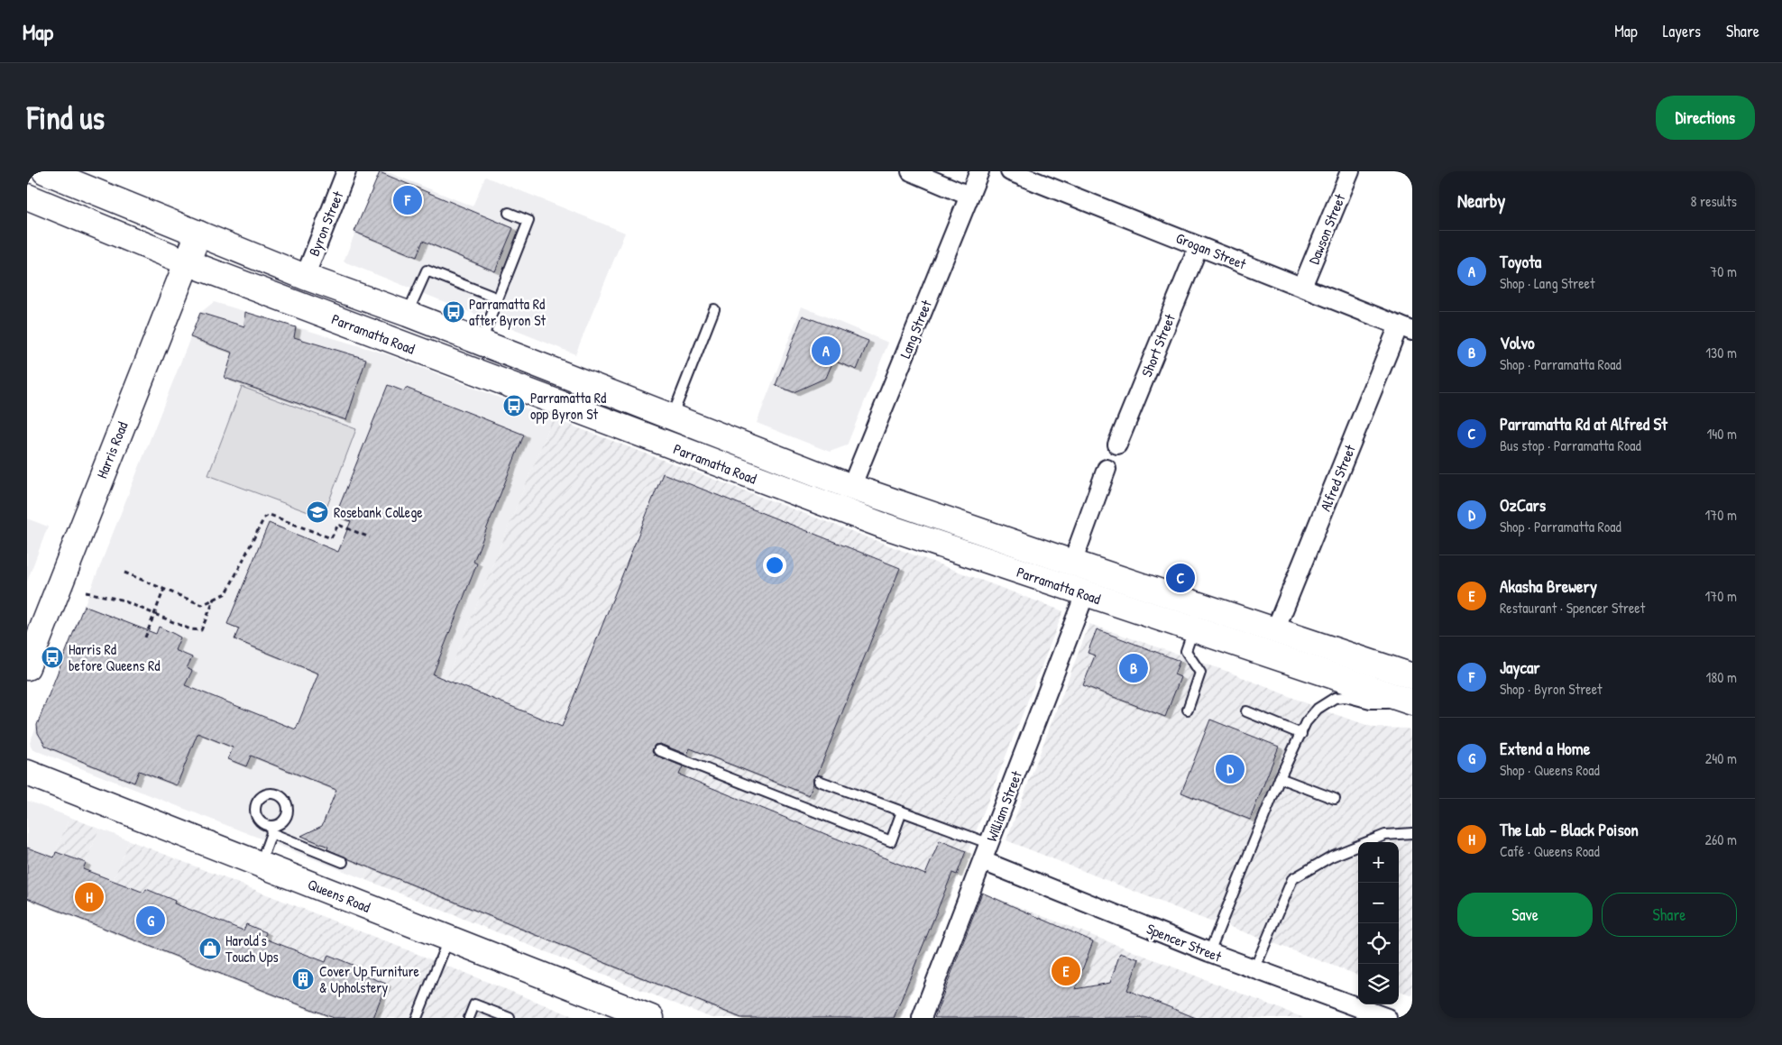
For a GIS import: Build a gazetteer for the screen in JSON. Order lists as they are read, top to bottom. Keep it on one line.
{"streets":{"main road":["Parramatta Road","Harris Road","Queens Road"],"street":["Byron Street","Dawson Street","Grogan Street","Lang Street","Short Street","Alfred Street","William Street","Spencer Street"]},"crossings":[["Byron Street","Parramatta Road"],["Dawson Street","Grogan Street"],["Grogan Street","Short Street"],["Grogan Street","Alfred Street"],["Lang Street","Parramatta Road"],["Parramatta Road","Harris Road"],["Parramatta Road","Alfred Street"],["Parramatta Road","William Street"],["William Street","Spencer Street"]],"places":{"bus stop":["Parramatta Rd after Byron St","Parramatta Rd opp Byron St","Harris Rd before Queens Rd"],"school or university":["Rosebank College"],"shop":["Harold's Touch Ups"],"building":["Cover Up Furniture & Upholstery"]},"page":{"header":"Map","nav":["Map","Layers","Share"],"buttons":["Directions",["Save","Share"]],"title":"Find us","heading":["Nearby","8 results"],"pins":["F","A","C","B","D","H","G","E"],"list":[{"mark":"A","name":"Toyota","note":"Shop · Lang Street","value":"70 m"},{"mark":"B","name":"Volvo","note":"Shop · Parramatta Road","value":"130 m"},{"mark":"C","name":"Parramatta Rd at Alfred St","note":"Bus stop · Parramatta Road","value":"140 m"},{"mark":"D","name":"OzCars","note":"Shop · Parramatta Road","value":"170 m"},{"mark":"E","name":"Akasha Brewery","note":"Restaurant · Spencer Street","value":"170 m"},{"mark":"F","name":"Jaycar","note":"Shop · Byron Street","value":"180 m"},{"mark":"G","name":"Extend a Home","note":"Shop · Queens Road","value":"240 m"},{"mark":"H","name":"The Lab - Black Poison","note":"Café · Queens Road","value":"260 m"}],"map_buttons":["+","−"]}}
